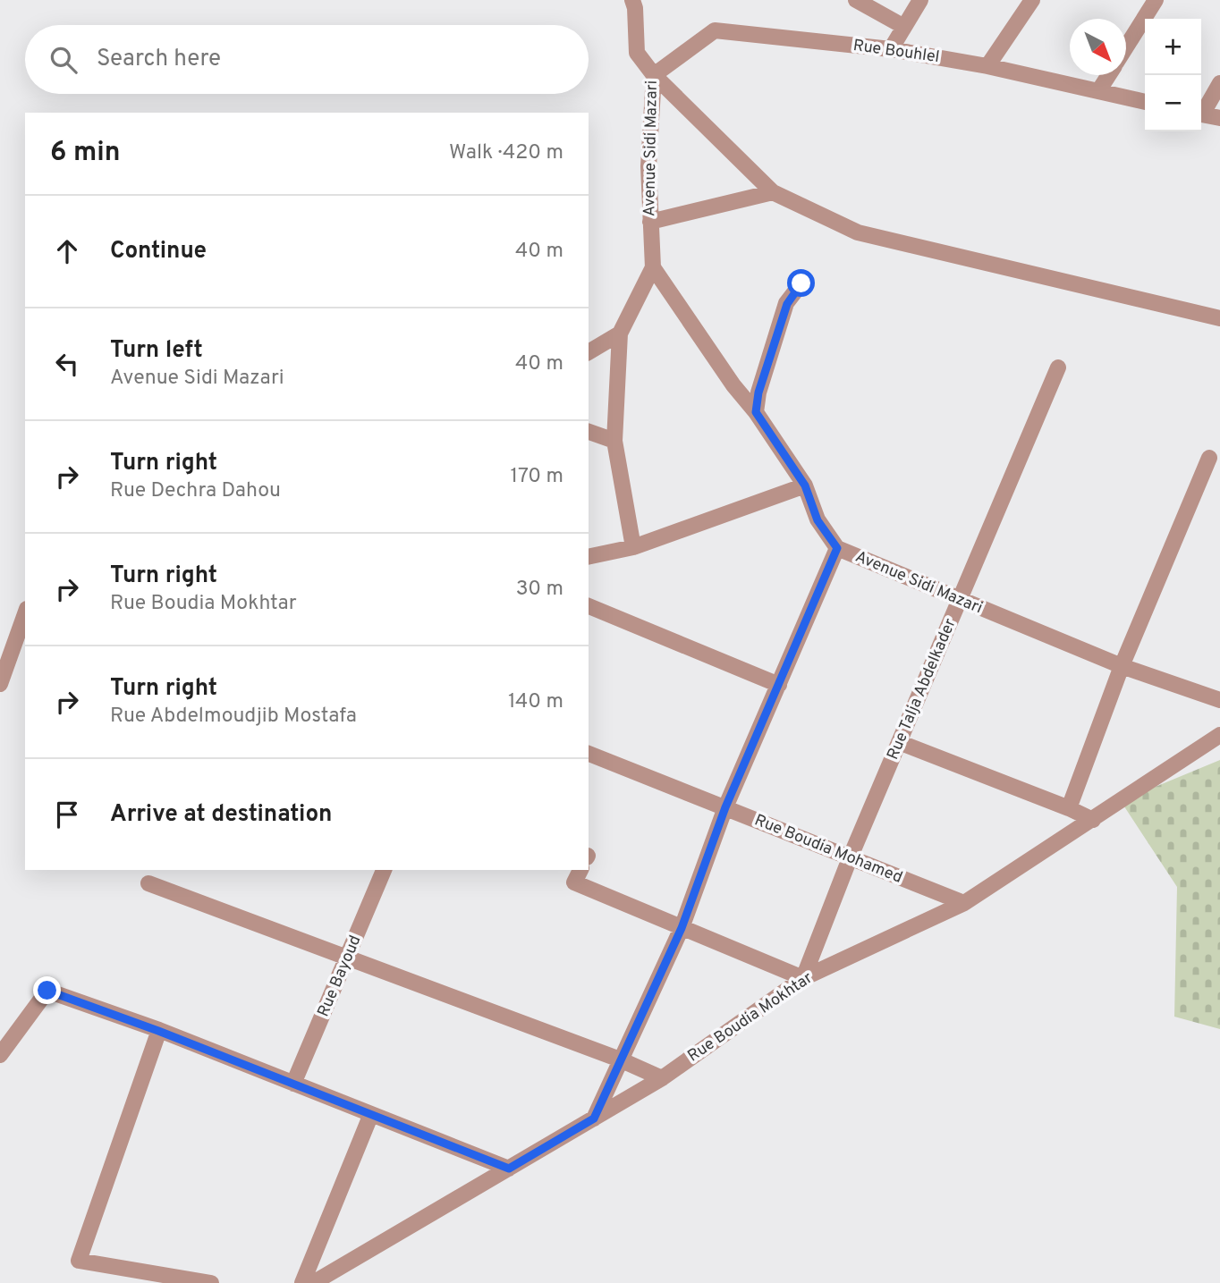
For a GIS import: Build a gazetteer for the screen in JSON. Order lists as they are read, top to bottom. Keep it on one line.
{"streets":{"street":["Rue Bouhlel","Avenue Sidi Mazari","Rue Talja Abdelkader","Rue Boudia Mohamed","Rue Bayoud","Rue Boudia Mokhtar"]},"crossings":[["Rue Bouhlel","Avenue Sidi Mazari"],["Avenue Sidi Mazari","Rue Talja Abdelkader"],["Rue Talja Abdelkader","Rue Boudia Mohamed"],["Rue Talja Abdelkader","Rue Boudia Mokhtar"],["Rue Boudia Mohamed","Rue Boudia Mokhtar"]],"north":"bottom right","page":{"map_buttons":["+","−"],"search":"Search here","heading":["6 min","Walk · 420 m"],"list":[["Continue","40 m"],["Turn left","Avenue Sidi Mazari","40 m"],["Turn right","Rue Dechra Dahou","170 m"],["Turn right","Rue Boudia Mokhtar","30 m"],["Turn right","Rue Abdelmoudjib Mostafa","140 m"],"Arrive at destination"]}}
